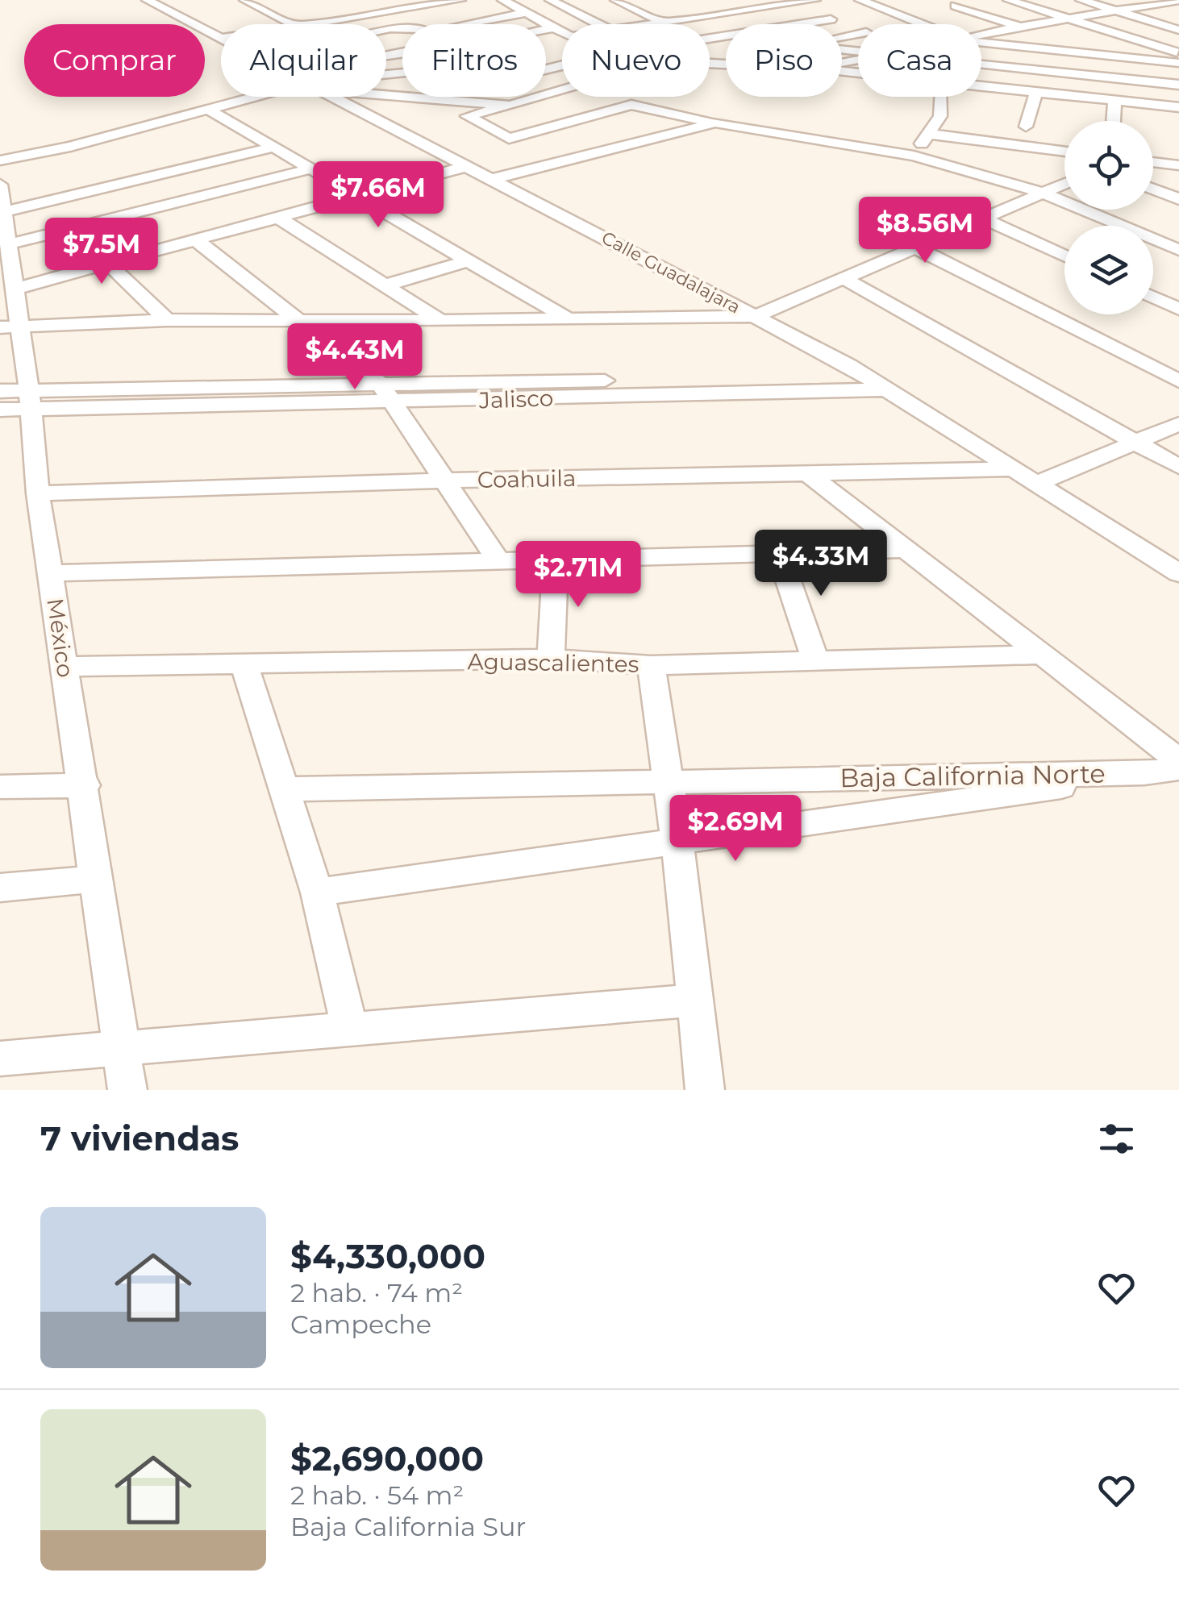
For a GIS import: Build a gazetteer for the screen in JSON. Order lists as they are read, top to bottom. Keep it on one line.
{"streets":{"street":["Calle Guadalajara","Jalisco","Coahuila","México","Aguascalientes","Baja California Norte"]},"crossings":[["Calle Guadalajara","Jalisco"],["Calle Guadalajara","Coahuila"],["Jalisco","México"],["Coahuila","México"],["México","Aguascalientes"]],"page":{"chip":["Comprar","Alquilar","Filtros","Nuevo","Piso","Casa"],"price":["$7.66M","$8.56M","$7.5M","$4.43M","$4.33M","$2.71M","$2.69M"],"heading":"7 viviendas","list":[{"name":"$4,330,000","note":"2 hab. · 74 m² · Campeche"},{"name":"$2,690,000","note":"2 hab. · 54 m² · Baja California Sur"}]}}
